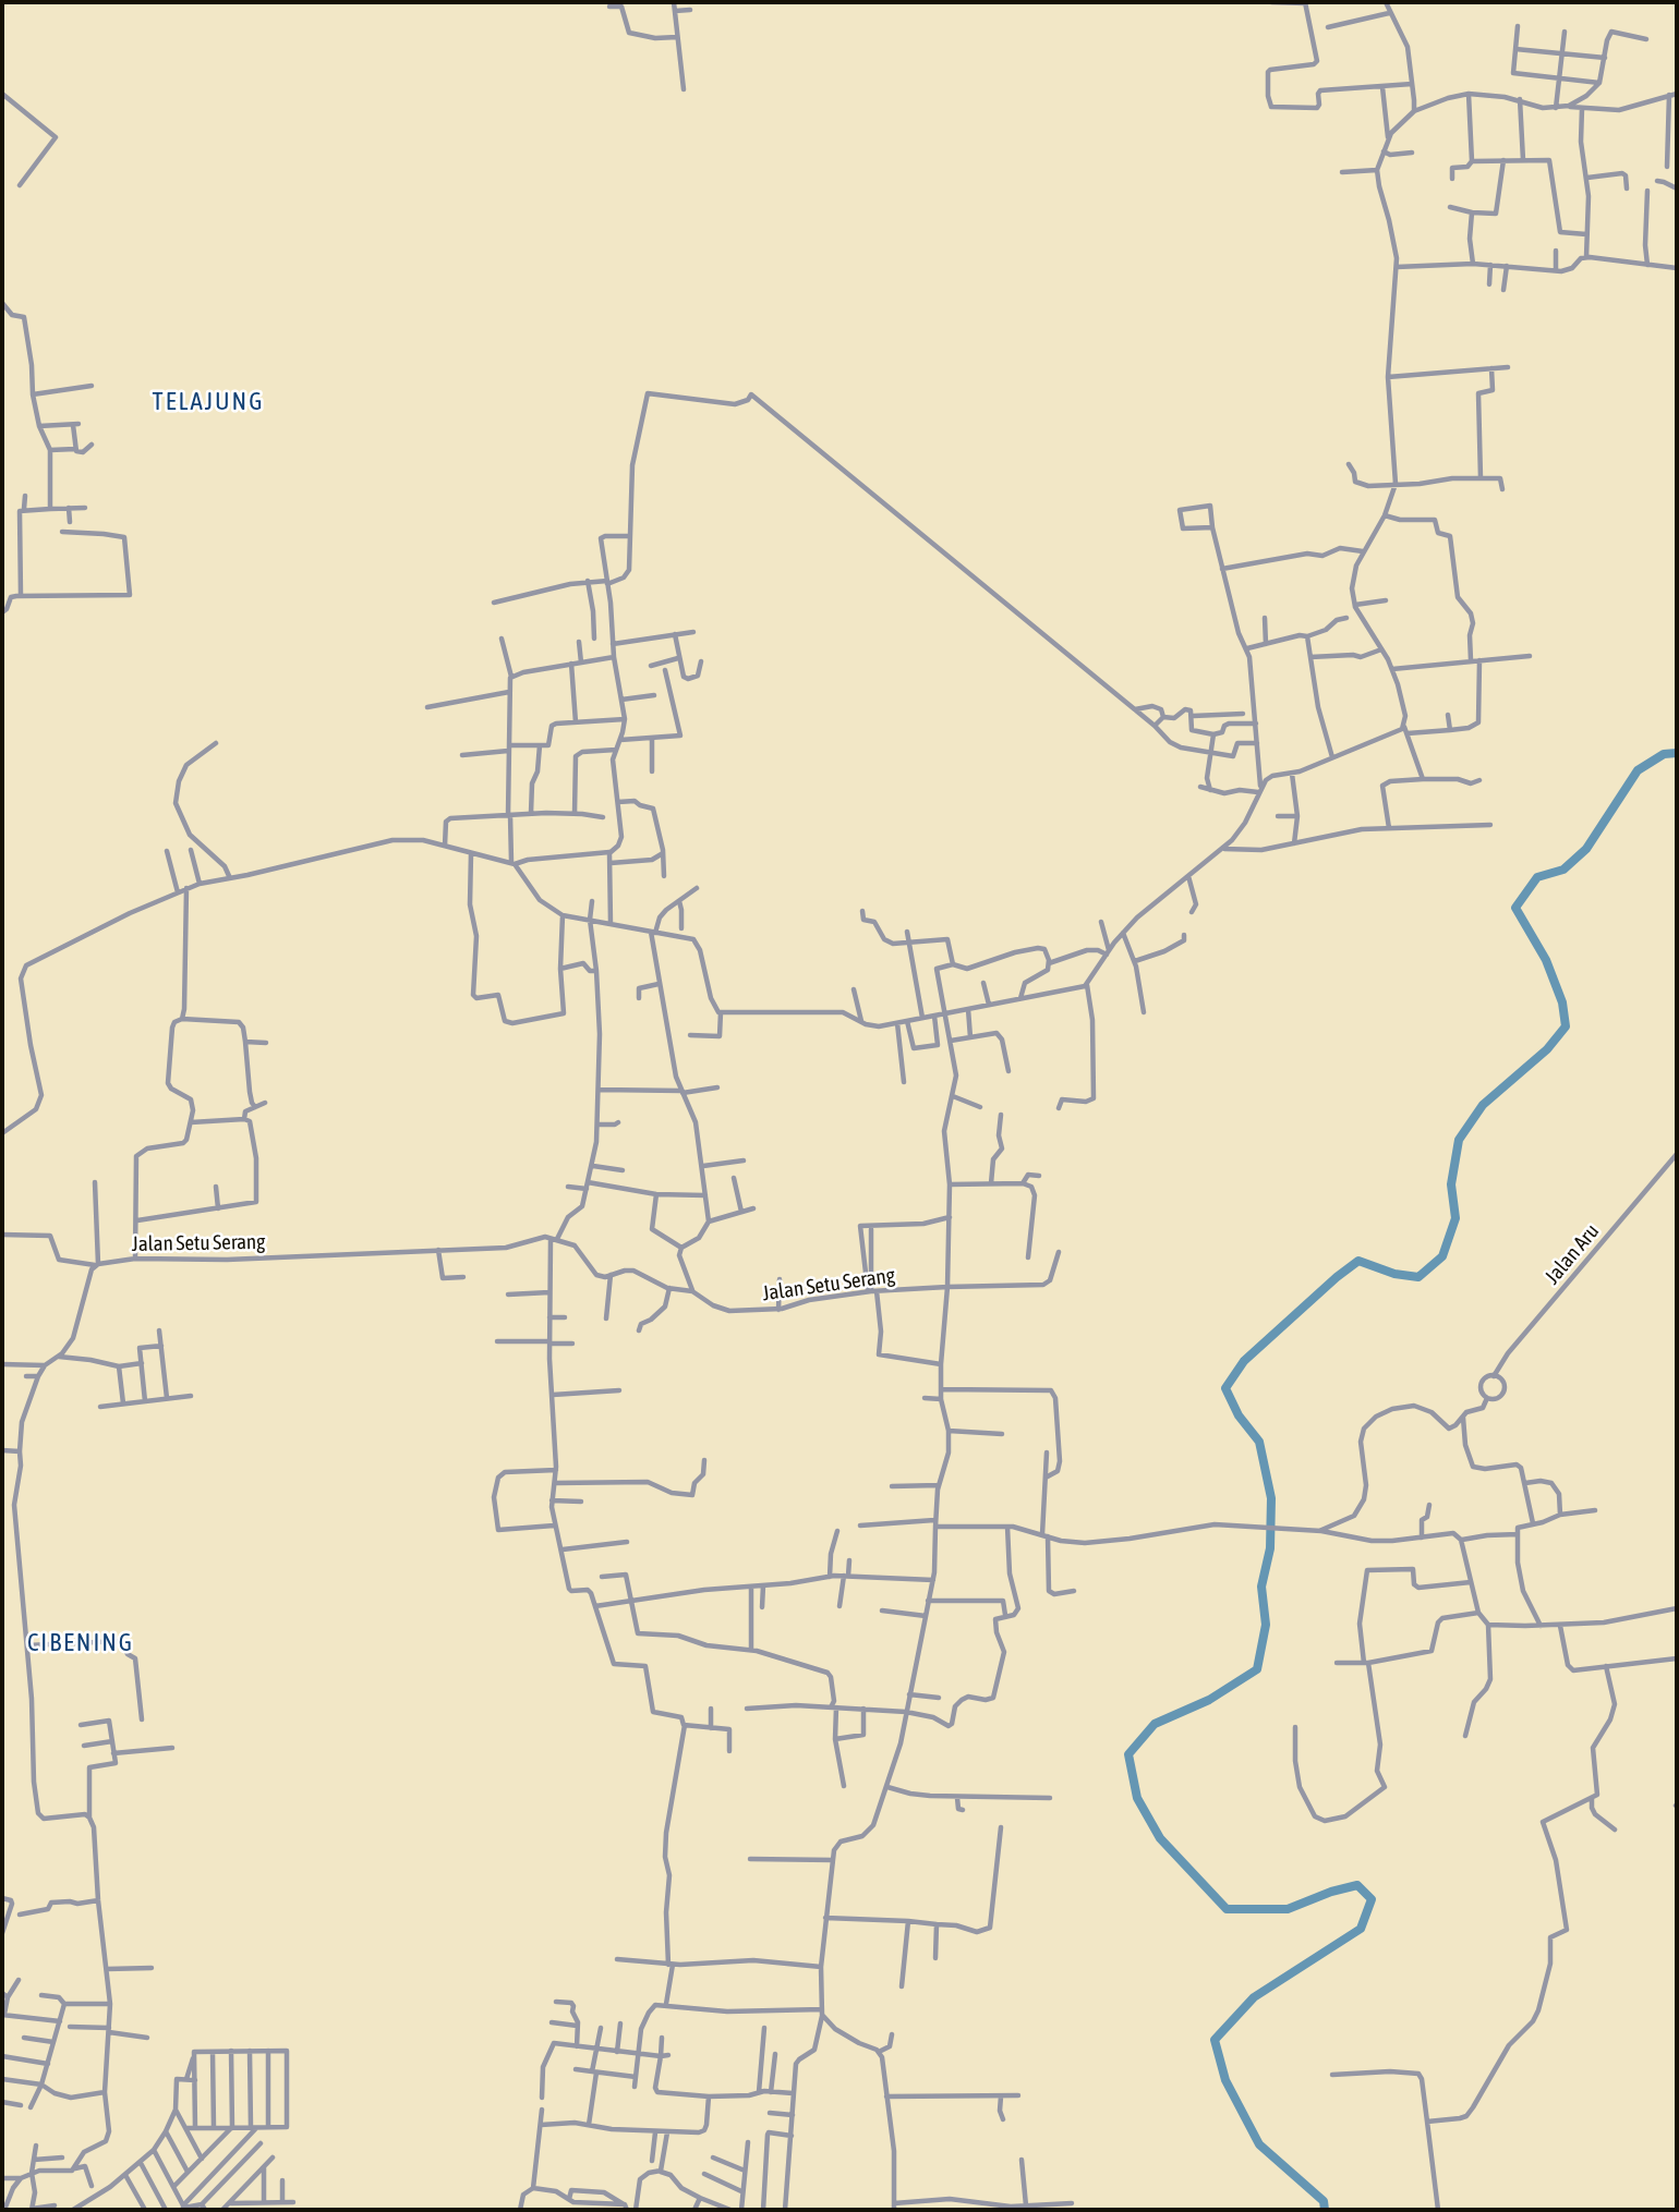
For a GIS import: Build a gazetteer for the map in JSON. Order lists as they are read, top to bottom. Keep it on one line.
{"streets":{"street":["Jalan Setu Serang","Jalan Aru"]},"districts":["TELAJUNG","CIBENING"]}
